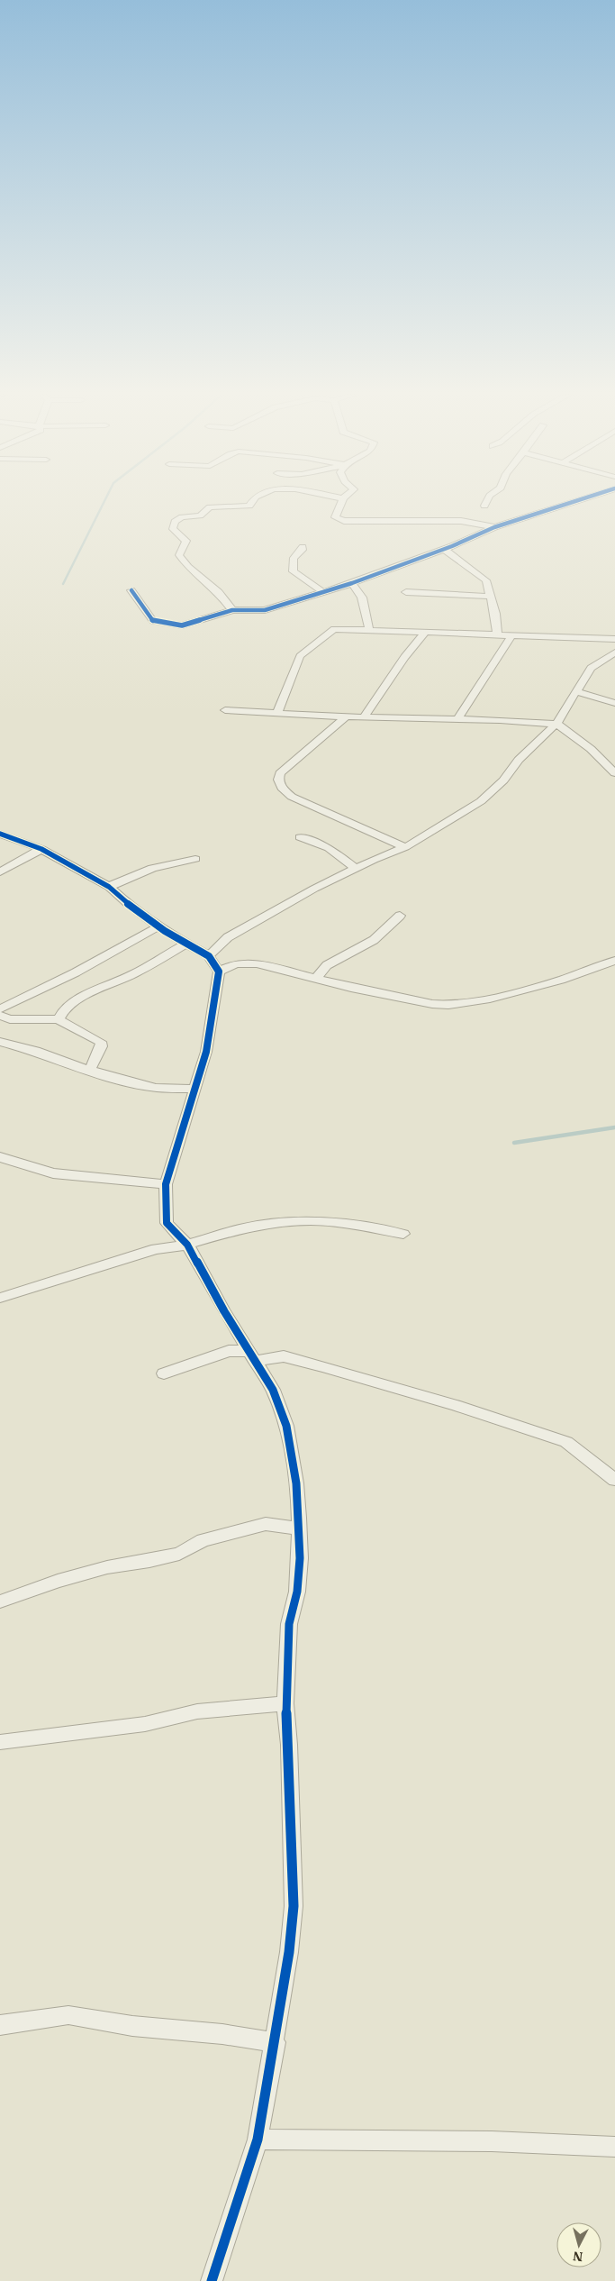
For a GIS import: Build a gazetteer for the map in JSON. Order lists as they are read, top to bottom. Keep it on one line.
{"north":"bottom"}
